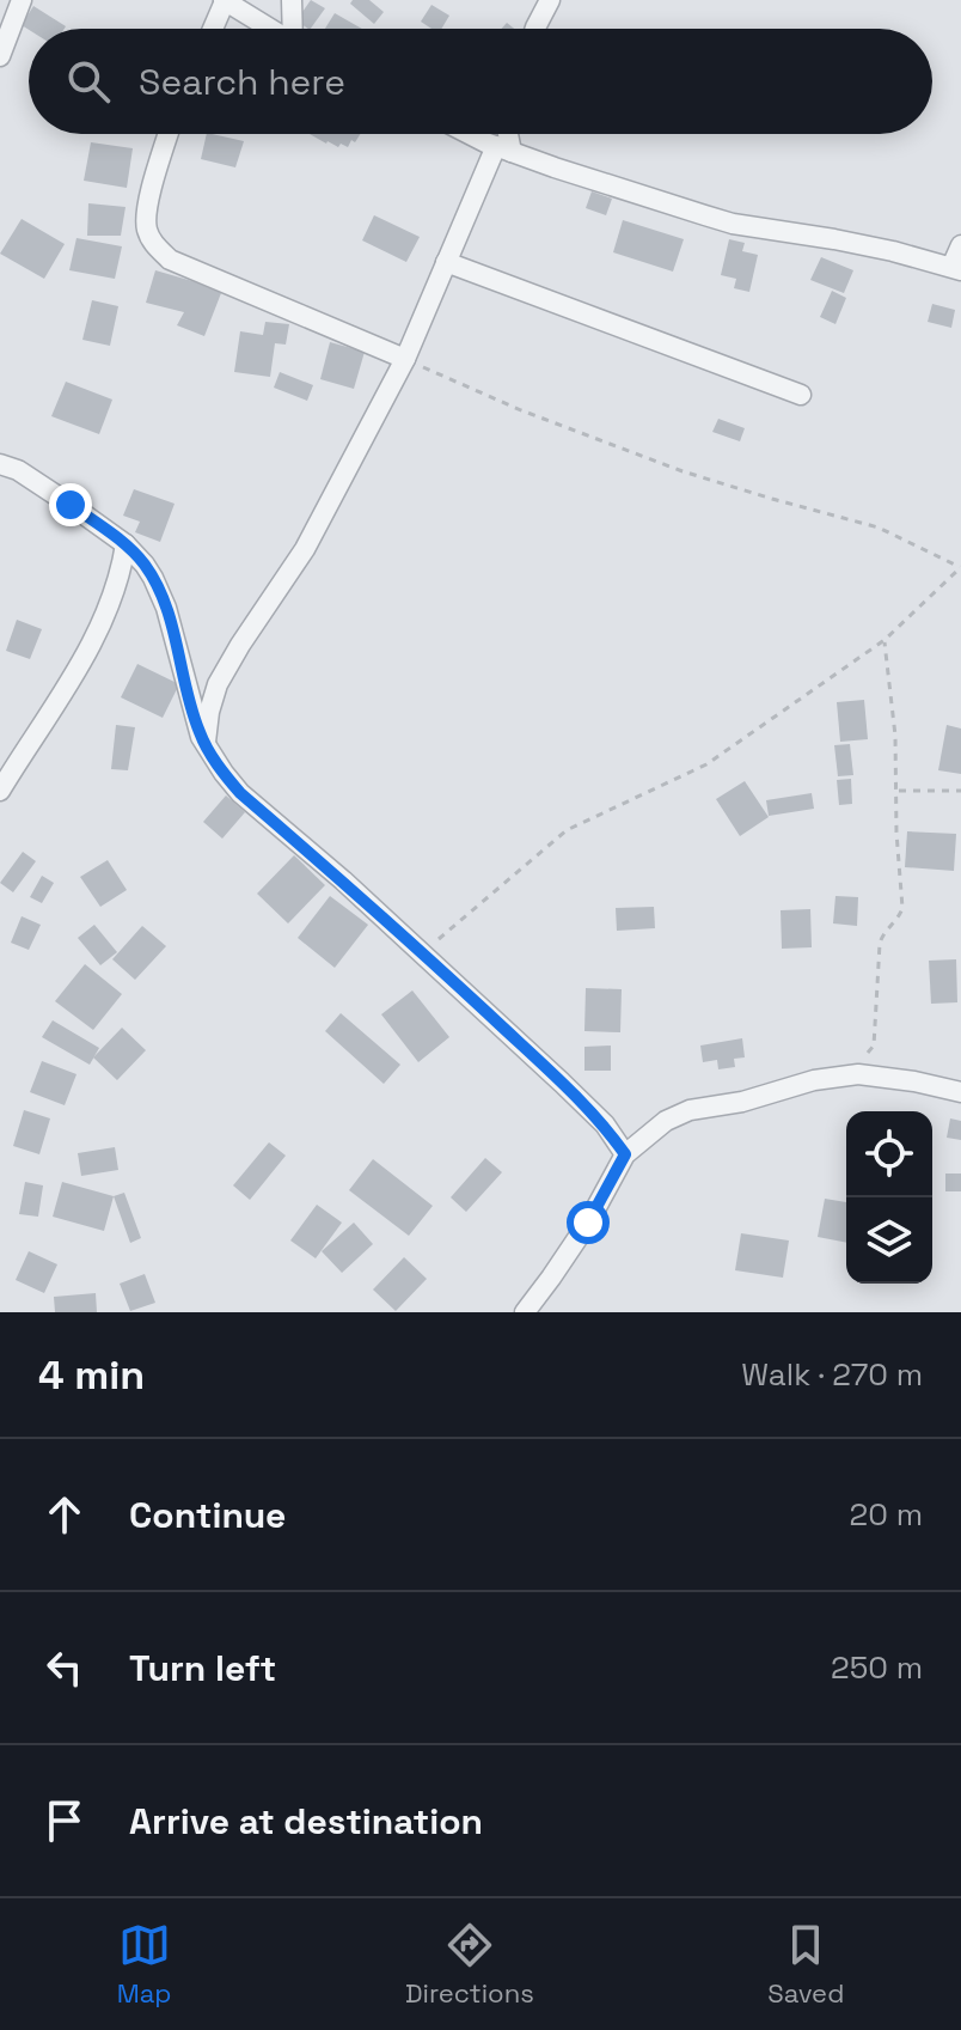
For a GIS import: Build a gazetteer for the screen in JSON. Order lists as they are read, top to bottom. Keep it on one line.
{"page":{"search":"Search here","heading":["4 min","Walk · 270 m"],"list":[["Continue","20 m"],["Turn left","250 m"],"Arrive at destination"],"nav":["Map","Directions","Saved"]}}
